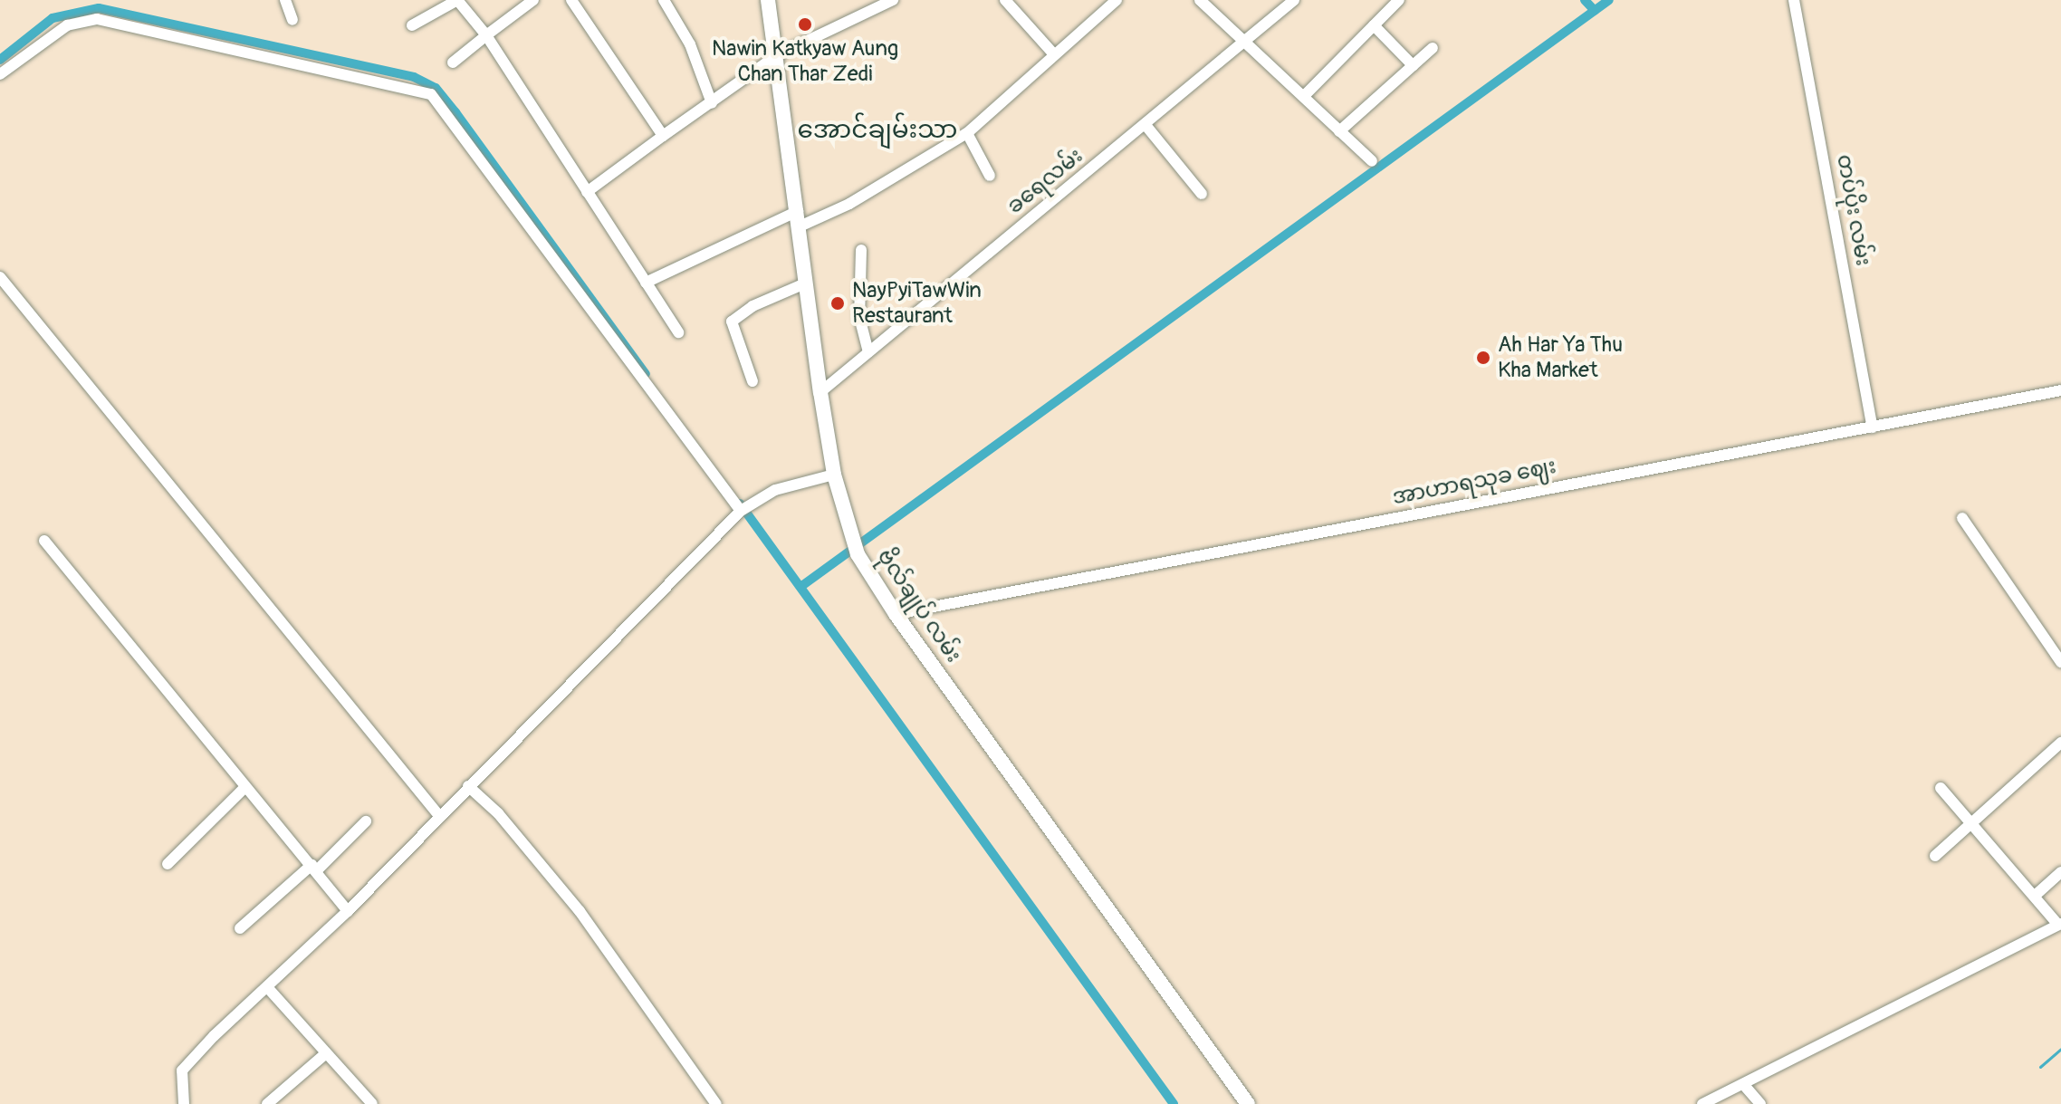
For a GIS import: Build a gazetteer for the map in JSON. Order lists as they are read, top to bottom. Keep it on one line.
{"streets":{"main road":["ဗိုလ်ချုပ် လမ်း"],"street":["ခရေလမ်း","တပ်ပိုး လမ်း","အာဟာရသုခ ဈေး"]},"crossings":[["ခရေလမ်း","ဗိုလ်ချုပ် လမ်း"],["တပ်ပိုး လမ်း","အာဟာရသုခ ဈေး"],["အာဟာရသုခ ဈေး","ဗိုလ်ချုပ် လမ်း"]],"districts":["အောင်ချမ်းသာ"],"places":["Nawin Katkyaw Aung Chan Thar Zedi","NayPyiTawWin Restaurant","Ah Har Ya Thu Kha Market"]}
